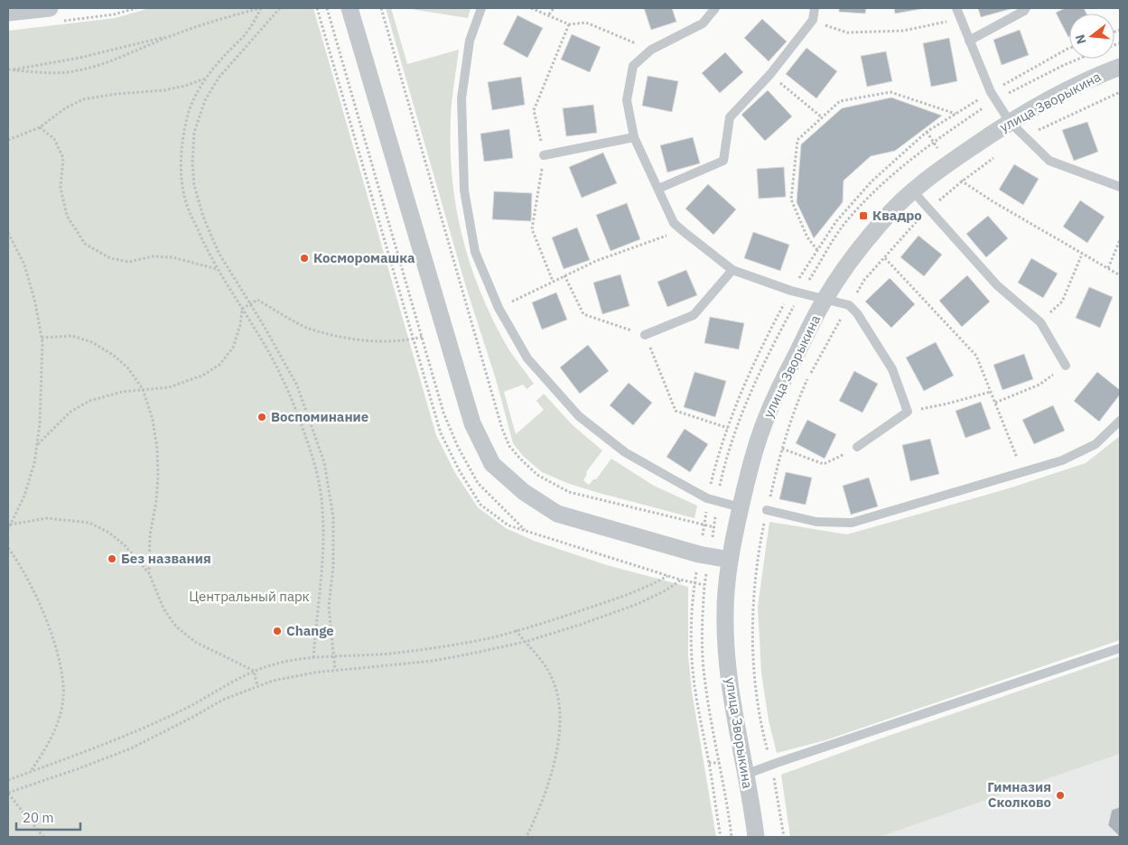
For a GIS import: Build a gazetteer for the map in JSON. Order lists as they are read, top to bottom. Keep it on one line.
{"streets":{"street":["улица Зворыкина"]},"parks":["Центральный парк"],"places":{"transit":["Квадро"],"other":["Косморомашка","Воспоминание","Без названия","Change","Гимназия Сколково"]},"scale_bar":"20 m","north":"left"}
